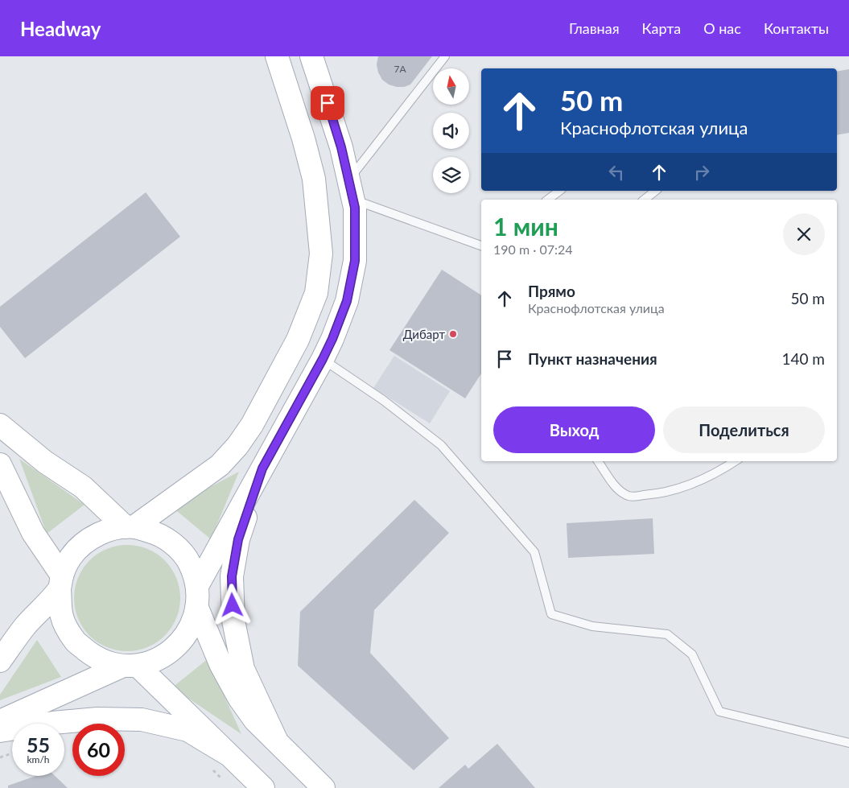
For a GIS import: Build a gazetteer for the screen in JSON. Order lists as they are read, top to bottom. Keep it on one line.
{"places":["Дибарт"],"house_numbers":["7А"],"north":"top","page":{"header":"Headway","nav":["Главная","Карта","О нас","Контакты"],"turn":["50 m","Краснофлотская улица"],"heading":["1 мин","190 m · 07:24"],"list":[{"name":"Прямо","note":"Краснофлотская улица","value":"50 m"},{"name":"Пункт назначения","value":"140 m"}],"buttons":["Выход","Поделиться"],"speed":"55 km/h","limit":"60"}}
